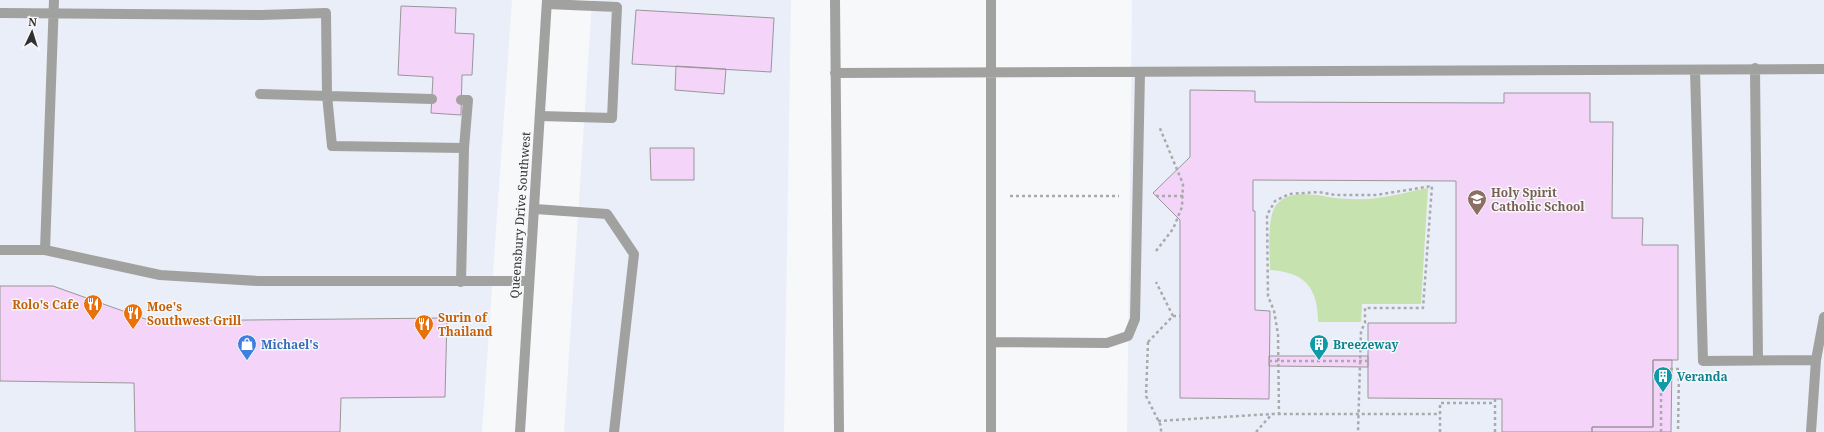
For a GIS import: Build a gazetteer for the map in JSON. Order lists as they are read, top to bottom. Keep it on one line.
{"streets":{"street":["Queensbury Drive Southwest"]},"places":{"school or university":["Holy Spirit Catholic School"],"restaurant":["Rolo's Cafe","Moe's Southwest Grill","Surin of Thailand"],"shop":["Michael's"],"building":["Breezeway","Veranda"]},"north":"top"}
